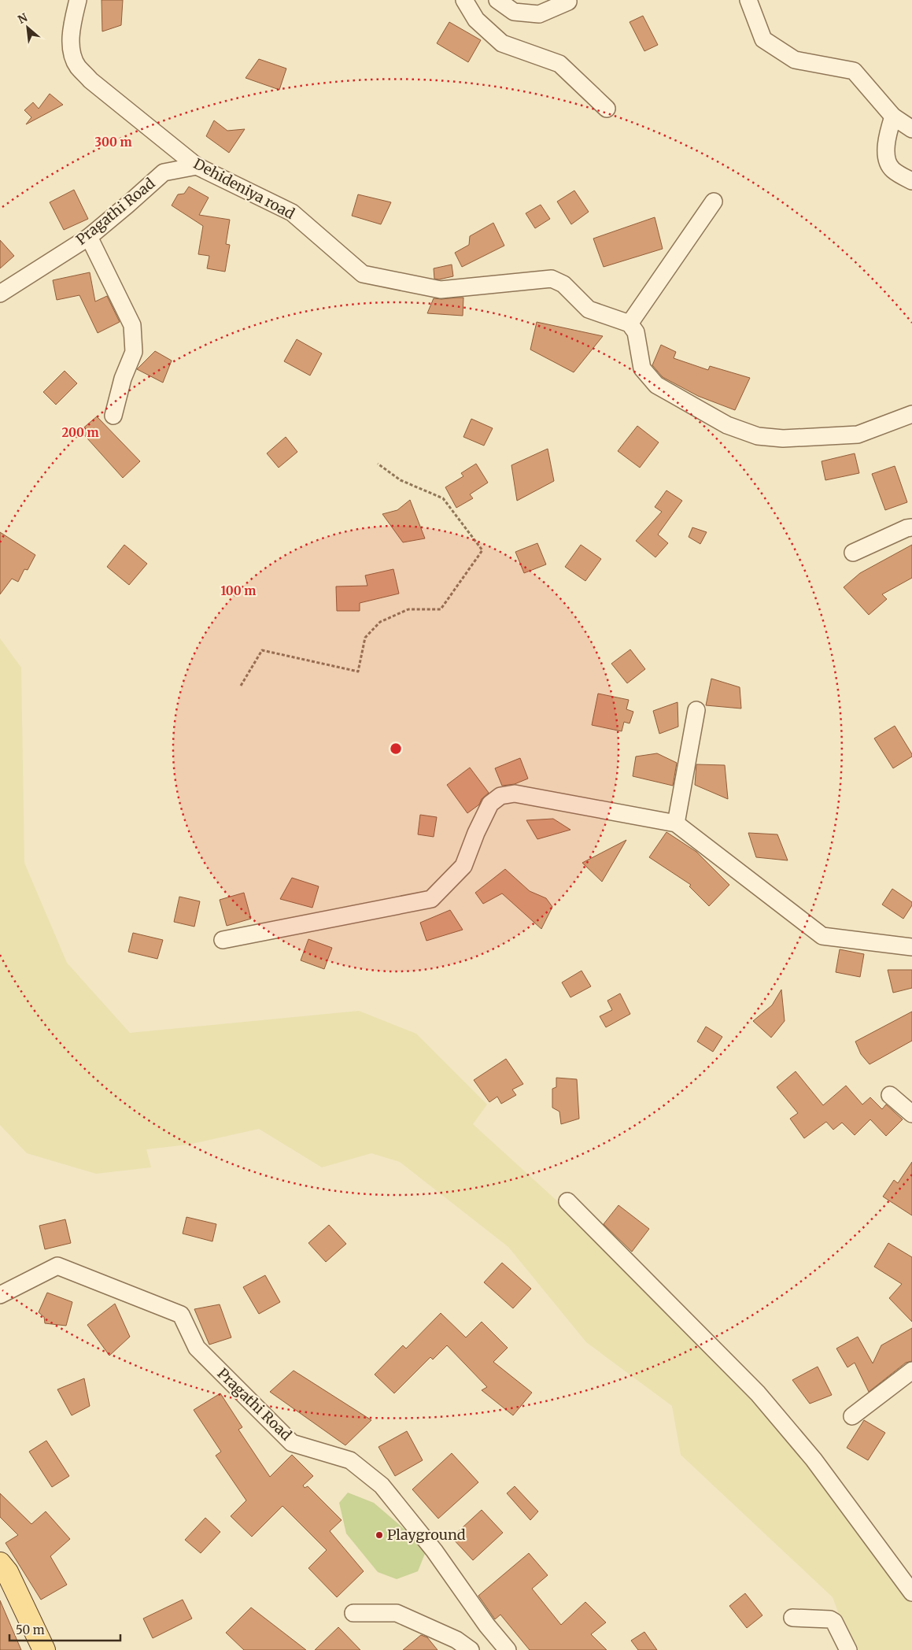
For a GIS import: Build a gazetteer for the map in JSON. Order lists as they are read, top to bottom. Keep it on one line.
{"streets":{"street":["Dehideniya road","Pragathi Road"]},"crossings":[["Dehideniya road","Pragathi Road"]],"places":["Playground"],"scale_bar":"50 m","north":"top left","rings":["300 m","200 m","100 m"]}
